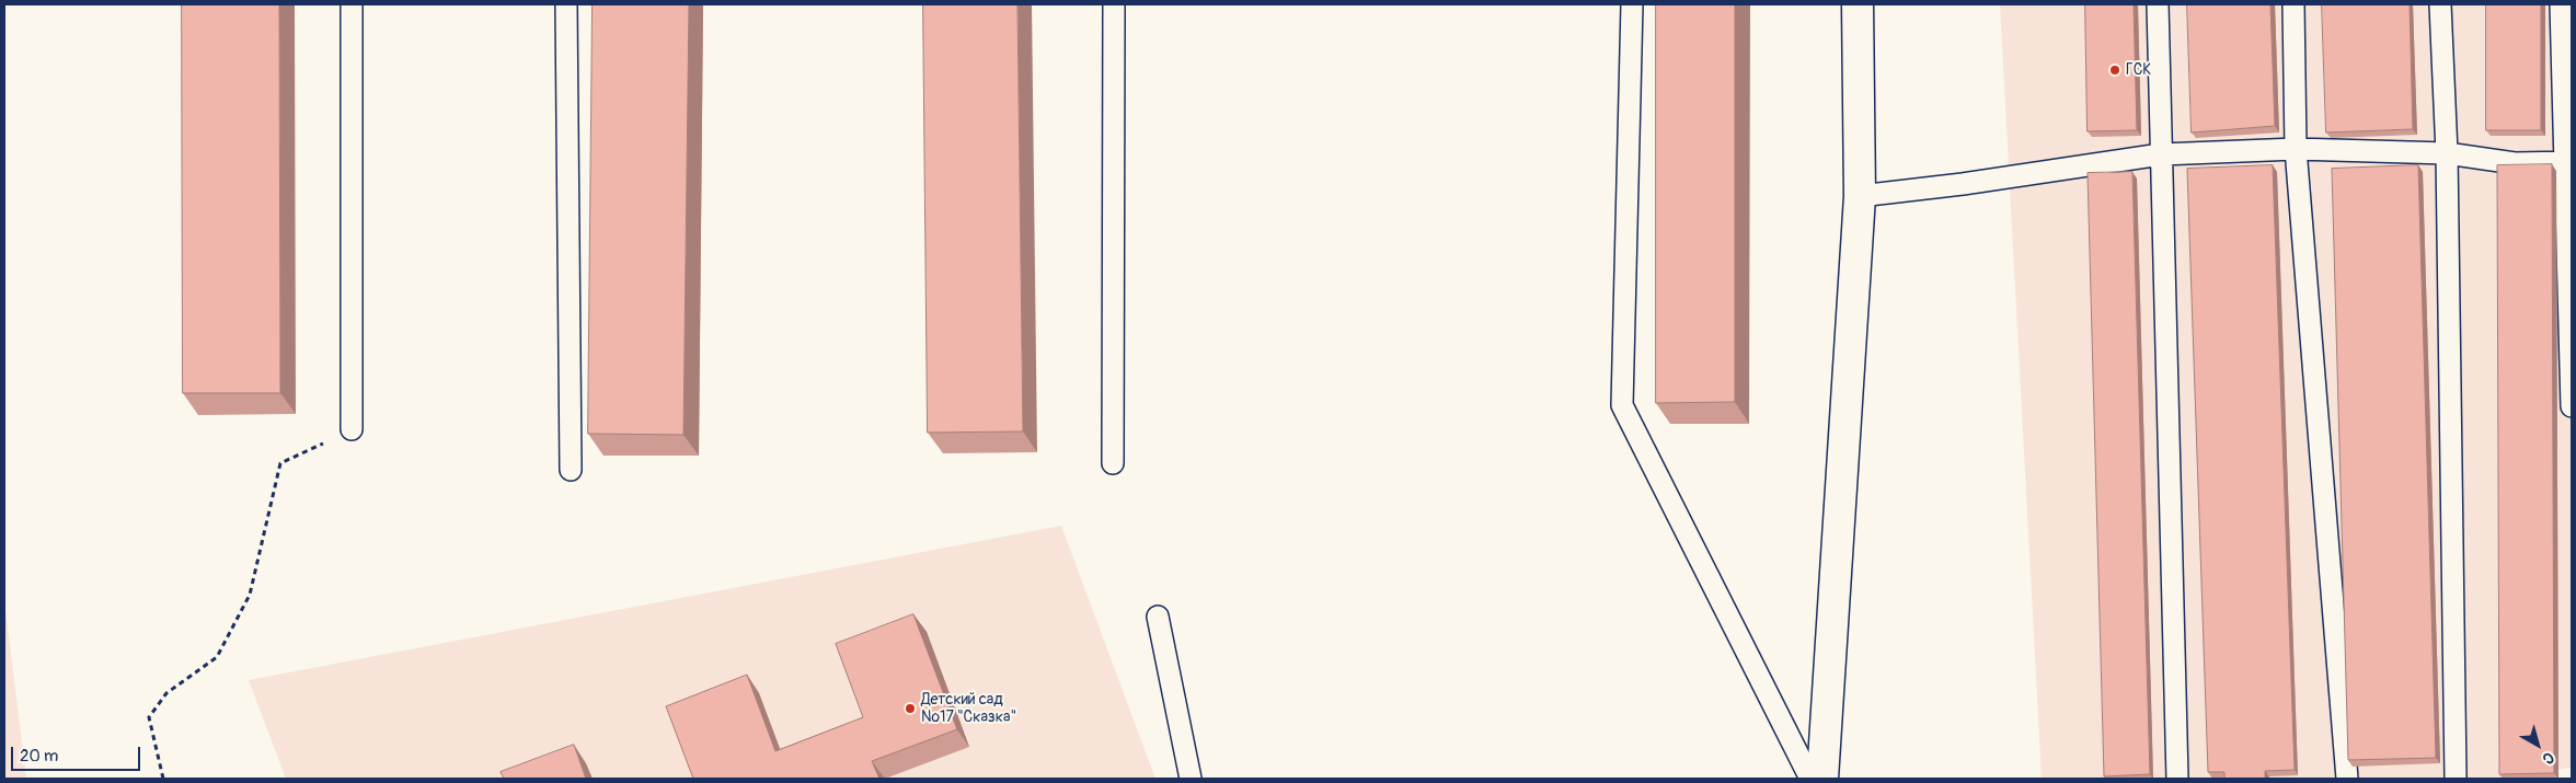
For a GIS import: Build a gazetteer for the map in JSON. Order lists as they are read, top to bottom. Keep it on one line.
{"places":["ГСК","Детский сад №17 \"Сказка\""],"scale_bar":"20 m","north":"bottom right"}
